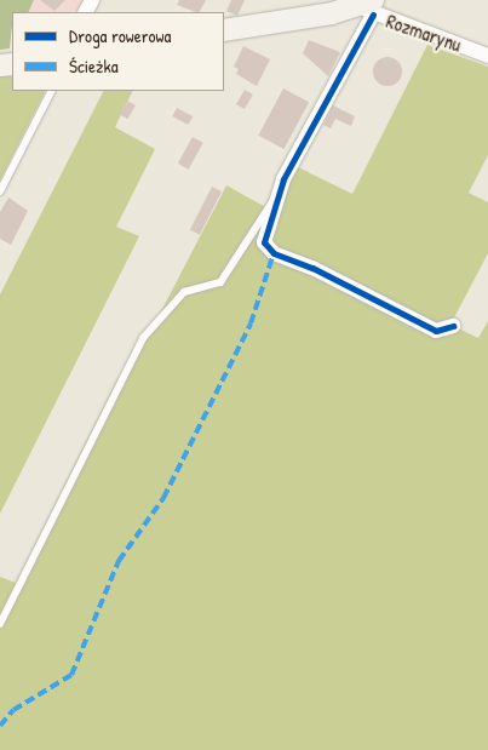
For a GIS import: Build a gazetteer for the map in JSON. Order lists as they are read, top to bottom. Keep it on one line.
{"streets":{"street":["Rozmarynu"]},"legend":["Droga rowerowa","Ścieżka"]}
